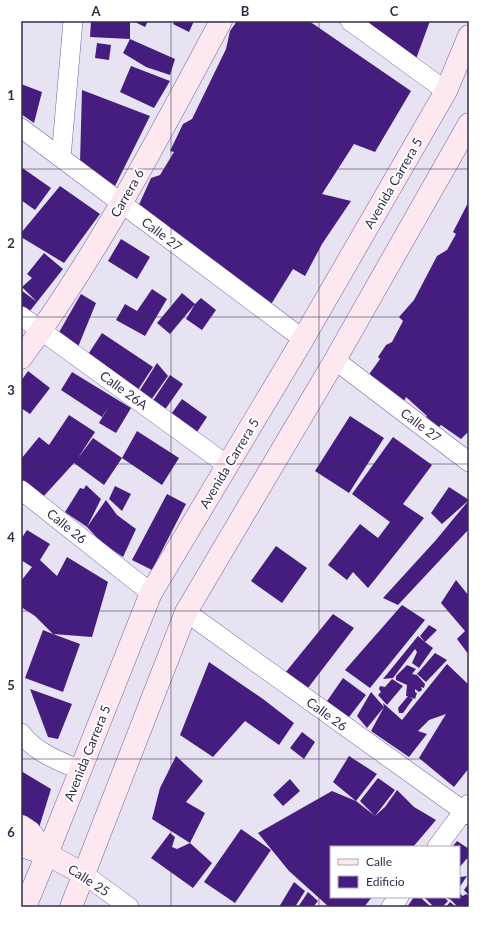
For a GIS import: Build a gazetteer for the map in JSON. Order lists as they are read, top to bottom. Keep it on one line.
{"streets":{"main road":["Avenida Carrera 5","Carrera 6","Calle 25"],"street":["Calle 27","Calle 26A","Calle 26"]},"crossings":[["Avenida Carrera 5","Calle 27"],["Avenida Carrera 5","Calle 26A"],["Avenida Carrera 5","Calle 26"],["Avenida Carrera 5","Calle 25"],["Carrera 6","Calle 27"],["Carrera 6","Calle 26A"]],"legend":["Calle","Edificio"],"grid":{"columns":["A","B","C"],"rows":["1","2","3","4","5","6"]}}
